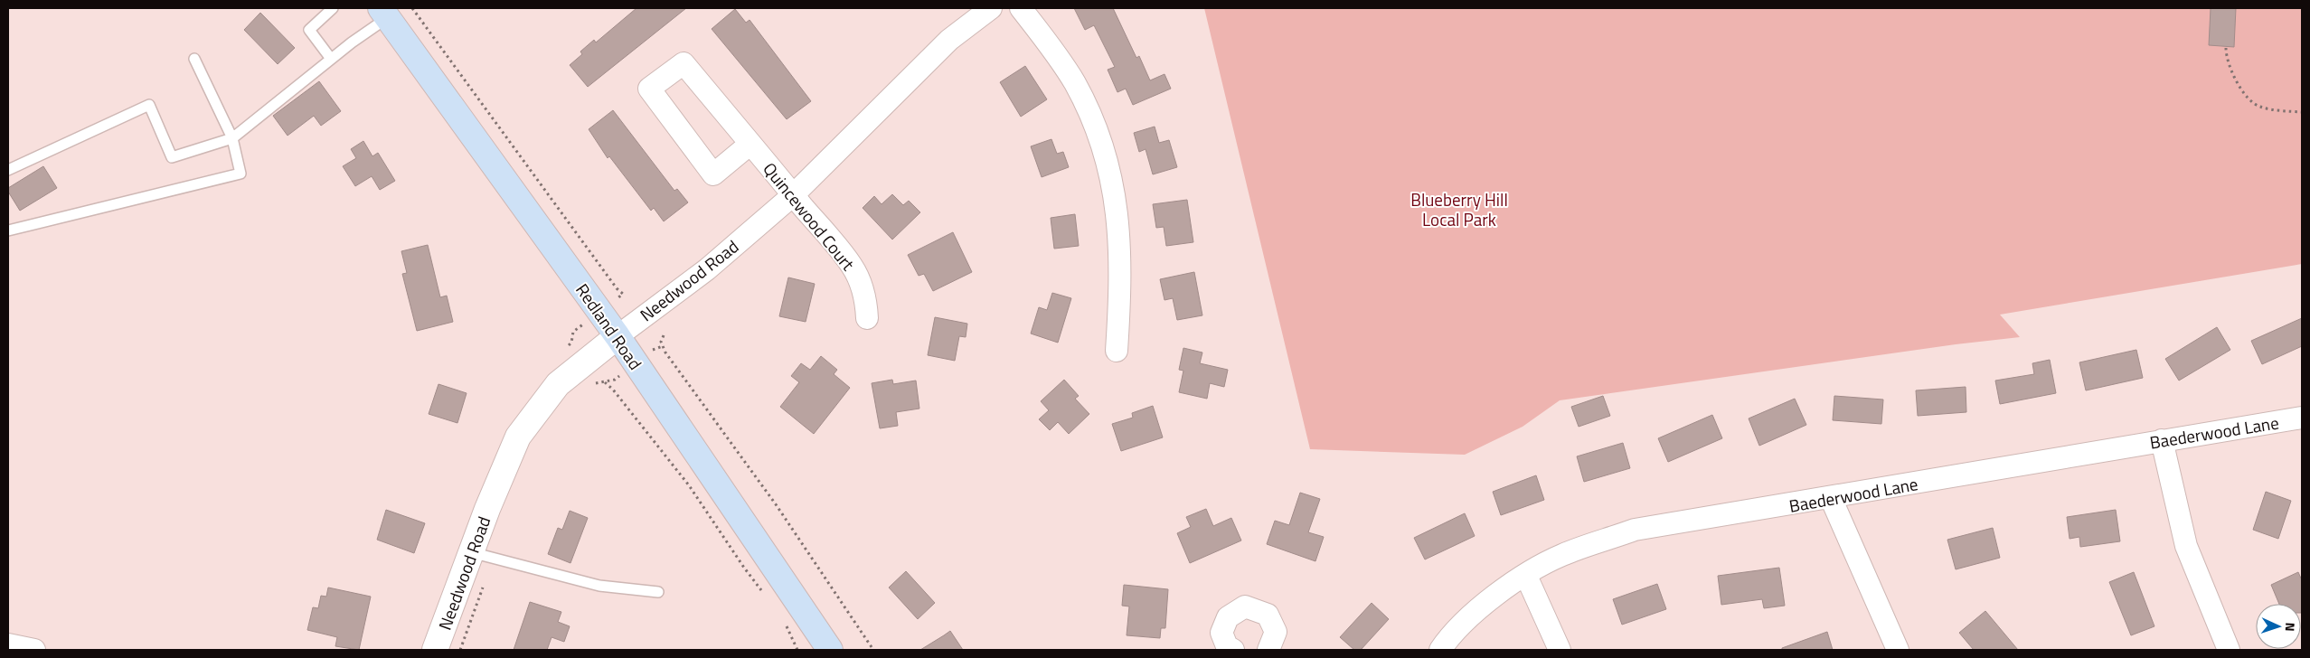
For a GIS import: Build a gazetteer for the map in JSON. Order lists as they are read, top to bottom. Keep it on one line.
{"streets":{"main road":["Redland Road"],"street":["Quincewood Court","Needwood Road","Baederwood Lane"]},"crossings":[["Quincewood Court","Needwood Road"],["Needwood Road","Redland Road"]],"parks":["Blueberry Hill Local Park"],"north":"right"}
